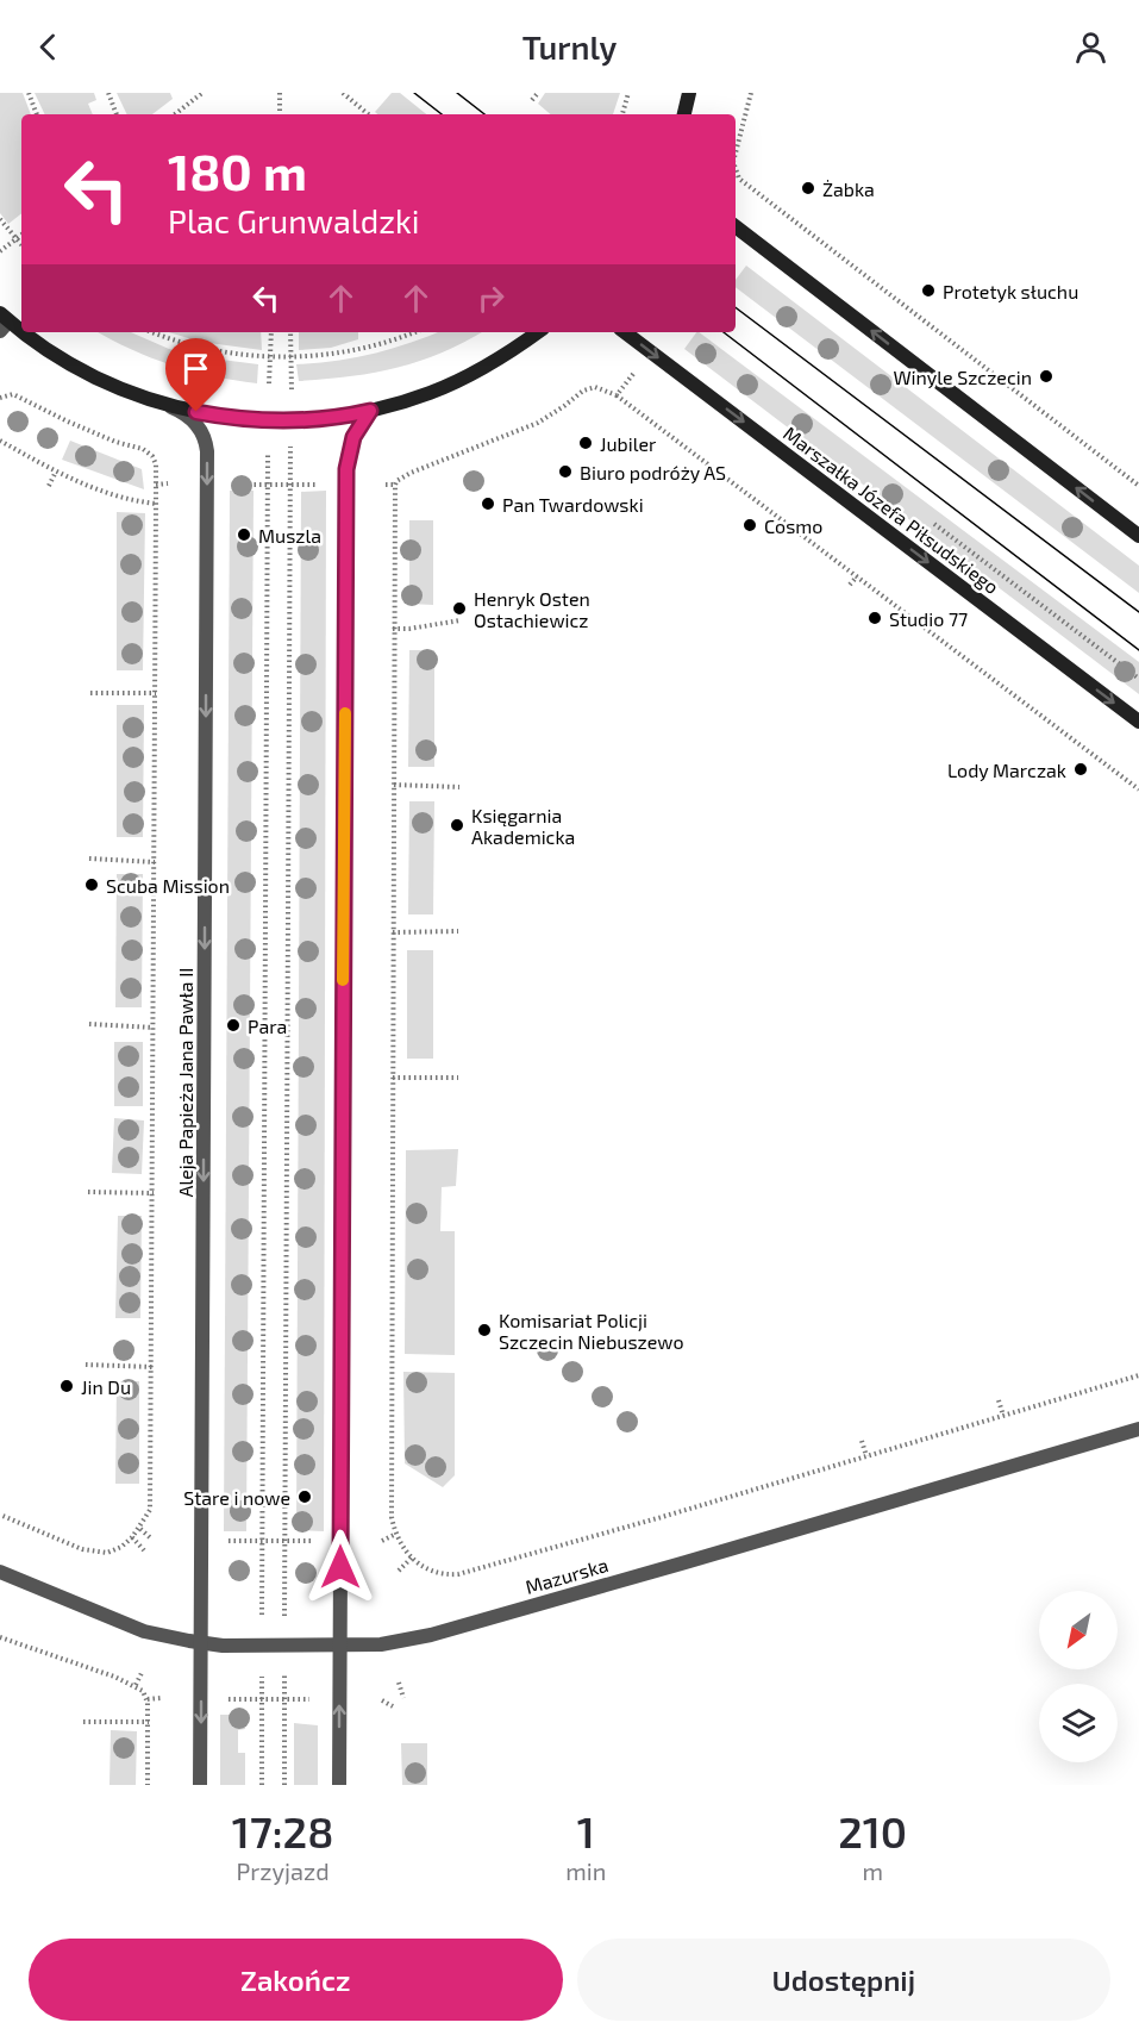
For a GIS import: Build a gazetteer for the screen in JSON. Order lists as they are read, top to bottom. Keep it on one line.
{"streets":{"main road":["Marszałka Józefa Piłsudskiego"],"street":["Aleja Papieża Jana Pawła II","Mazurska"]},"crossings":[["Aleja Papieża Jana Pawła II","Mazurska"]],"one_way":["Marszałka Józefa Piłsudskiego","Aleja Papieża Jana Pawła II"],"places":["Żabka","Protetyk słuchu","Winyle Szczecin","Jubiler","Biuro podróży AS","Pan Twardowski","Cosmo","Muszla","Henryk Osten Ostachiewicz","Studio 77","Lody Marczak","Księgarnia Akademicka","Scuba Mission","Para","Komisariat Policji Szczecin Niebuszewo","Jin Du","Stare i nowe"],"north":"bottom left","page":{"header":"Turnly","turn":["180 m","Plac Grunwaldzki"],"eta":["17:28","Przyjazd","1","min","210","m"],"buttons":["Zakończ","Udostępnij"]}}
